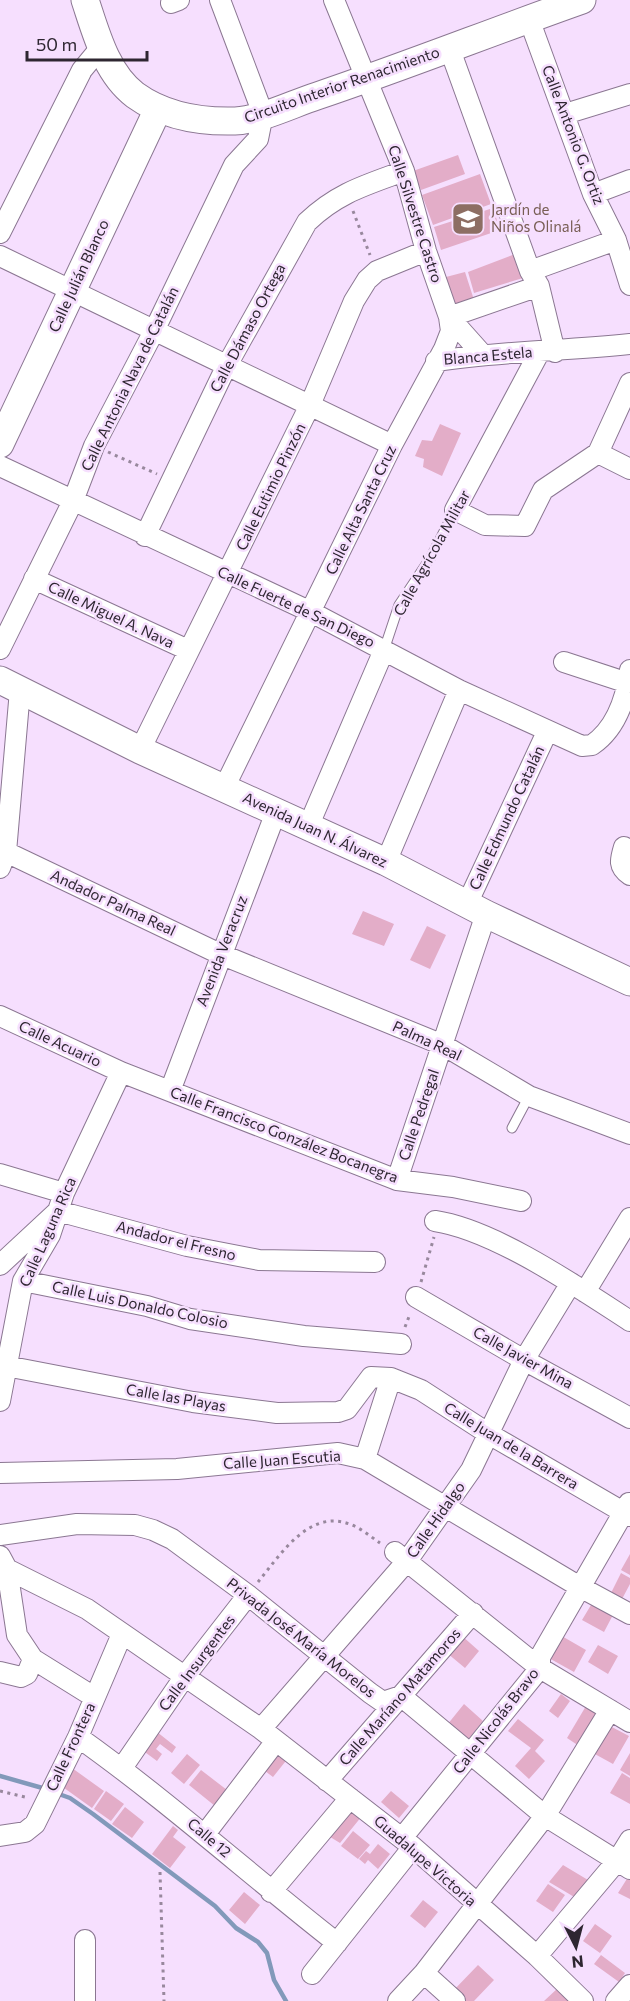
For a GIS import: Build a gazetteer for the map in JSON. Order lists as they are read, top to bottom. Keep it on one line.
{"streets":{"main road":["Circuito Interior Renacimiento","Calle Julián Blanco","Avenida Juan N. Álvarez"],"street":["Calle Antonio G. Ortiz","Calle Silvestre Castro","Calle Dámaso Ortega","Blanca Estela","Calle Antonia Nava de Catalán","Calle Eutimio Pinzón","Calle Alta Santa Cruz","Calle Agrícola Militar","Calle Fuerte de San Diego","Calle Miguel A. Nava","Calle Edmundo Catalán","Andador Palma Real","Avenida Veracruz","Palma Real","Calle Acuario","Calle Pedregal","Calle Francisco González Bocanegra","Calle Laguna Rica","Andador el Fresno","Calle Luis Donaldo Colosio","Calle Javier Mina","Calle las Playas","Calle Juan de la Barrera","Calle Juan Escutia","Calle Hidalgo","Privada José María Morelos","Calle Insurgentes","Calle Maríano Matamoros","Calle Nicolás Bravo","Calle Frontera","Calle 12","Guadalupe Victoria"]},"crossings":[["Circuito Interior Renacimiento","Calle Antonio G. Ortiz"],["Circuito Interior Renacimiento","Calle Silvestre Castro"],["Circuito Interior Renacimiento","Calle Julián Blanco"],["Circuito Interior Renacimiento","Calle Antonia Nava de Catalán"],["Calle Silvestre Castro","Calle Dámaso Ortega"],["Calle Silvestre Castro","Blanca Estela"],["Calle Silvestre Castro","Calle Eutimio Pinzón"],["Calle Silvestre Castro","Calle Alta Santa Cruz"],["Calle Dámaso Ortega","Calle Fuerte de San Diego"],["Blanca Estela","Calle Alta Santa Cruz"],["Blanca Estela","Calle Agrícola Militar"],["Calle Antonia Nava de Catalán","Calle Fuerte de San Diego"],["Calle Antonia Nava de Catalán","Calle Miguel A. Nava"],["Calle Eutimio Pinzón","Calle Fuerte de San Diego"],["Calle Eutimio Pinzón","Calle Miguel A. Nava"],["Calle Eutimio Pinzón","Avenida Juan N. Álvarez"],["Calle Alta Santa Cruz","Calle Fuerte de San Diego"],["Calle Alta Santa Cruz","Avenida Juan N. Álvarez"],["Calle Agrícola Militar","Calle Fuerte de San Diego"],["Calle Agrícola Militar","Avenida Juan N. Álvarez"],["Calle Fuerte de San Diego","Calle Edmundo Catalán"],["Calle Edmundo Catalán","Avenida Juan N. Álvarez"],["Calle Edmundo Catalán","Calle Pedregal"],["Avenida Juan N. Álvarez","Avenida Veracruz"],["Avenida Juan N. Álvarez","Calle Pedregal"],["Andador Palma Real","Avenida Veracruz"],["Andador Palma Real","Palma Real"],["Avenida Veracruz","Palma Real"],["Avenida Veracruz","Calle Francisco González Bocanegra"],["Palma Real","Calle Pedregal"],["Calle Acuario","Calle Francisco González Bocanegra"],["Calle Acuario","Calle Laguna Rica"],["Calle Pedregal","Calle Francisco González Bocanegra"],["Calle Francisco González Bocanegra","Calle Laguna Rica"],["Calle Laguna Rica","Andador el Fresno"],["Calle Laguna Rica","Calle Luis Donaldo Colosio"],["Calle Laguna Rica","Calle las Playas"],["Calle Javier Mina","Calle Hidalgo"],["Calle las Playas","Calle Juan de la Barrera"],["Calle Juan de la Barrera","Calle Hidalgo"],["Calle Juan de la Barrera","Calle Nicolás Bravo"],["Calle Juan Escutia","Calle Hidalgo"],["Calle Juan Escutia","Calle Nicolás Bravo"],["Calle Hidalgo","Privada José María Morelos"],["Calle Hidalgo","Calle 12"],["Calle Hidalgo","Guadalupe Victoria"],["Privada José María Morelos","Calle Insurgentes"],["Privada José María Morelos","Calle Maríano Matamoros"],["Calle Insurgentes","Calle 12"],["Calle Maríano Matamoros","Guadalupe Victoria"],["Calle Nicolás Bravo","Calle 12"],["Calle Nicolás Bravo","Guadalupe Victoria"],["Calle Frontera","Calle 12"]],"places":{"school or university":["Jardín de Niños Olinalá"]},"scale_bar":"50 m","north":"bottom"}
